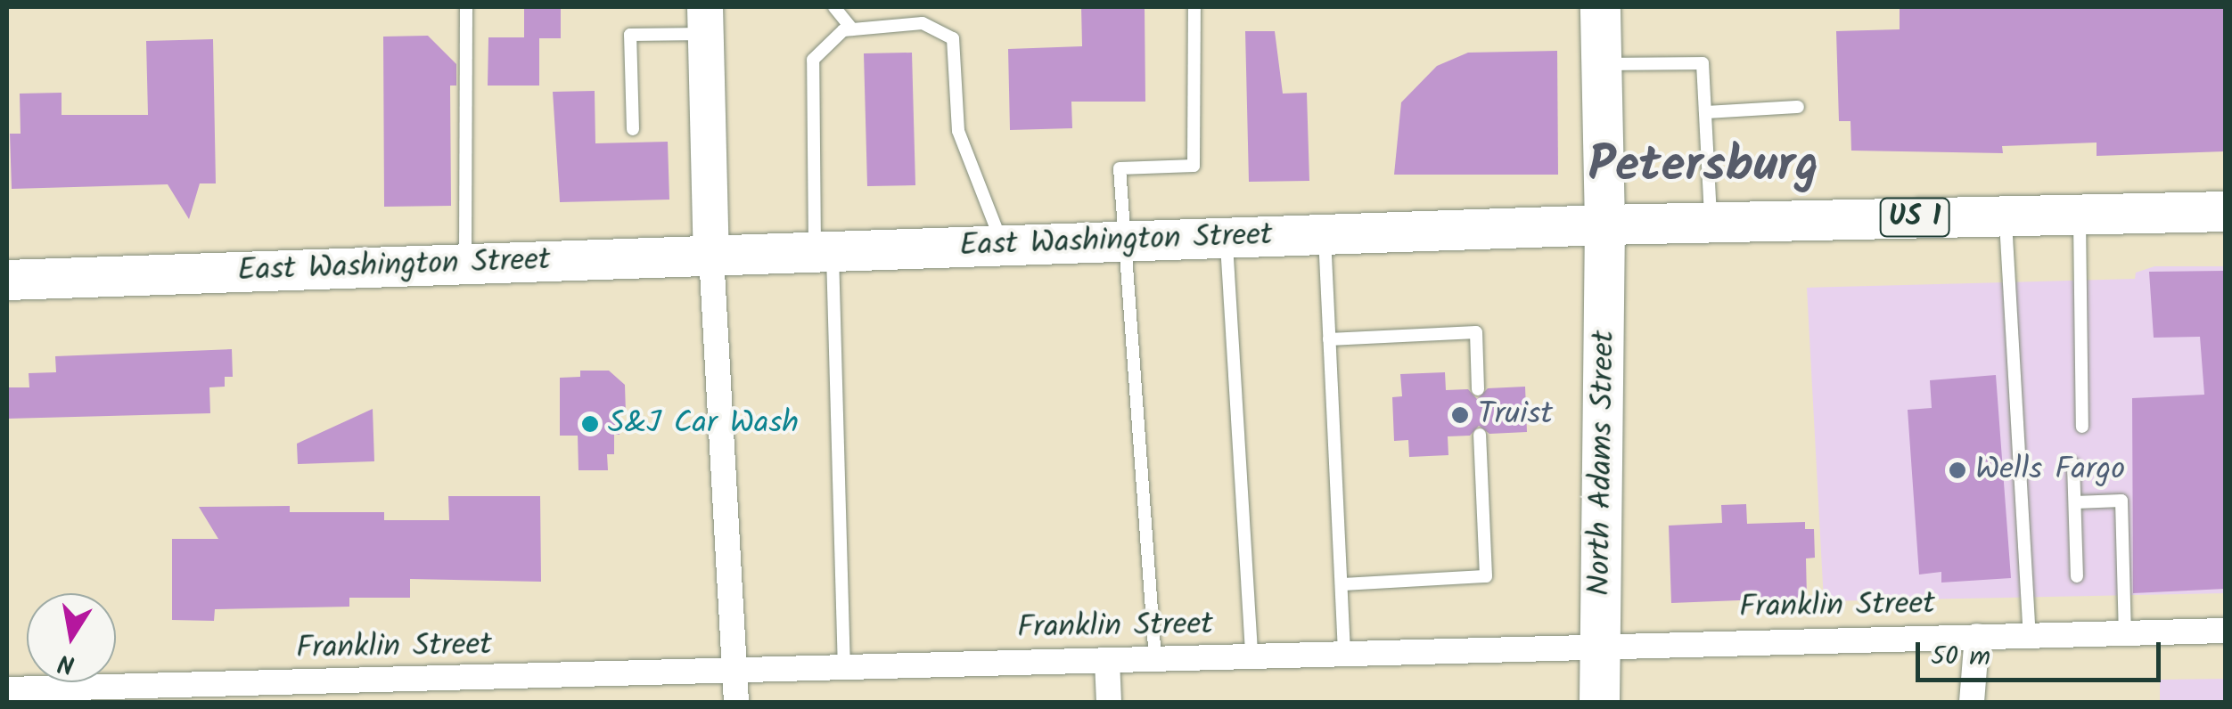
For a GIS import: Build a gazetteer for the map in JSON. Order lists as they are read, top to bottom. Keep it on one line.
{"streets":{"main road":["US 1","East Washington Street","North Adams Street"],"street":["Franklin Street"]},"crossings":[["East Washington Street","North Adams Street"],["North Adams Street","Franklin Street"]],"districts":["Petersburg"],"places":["Truist","S&J Car Wash","Wells Fargo"],"scale_bar":"50 m","north":"bottom"}
